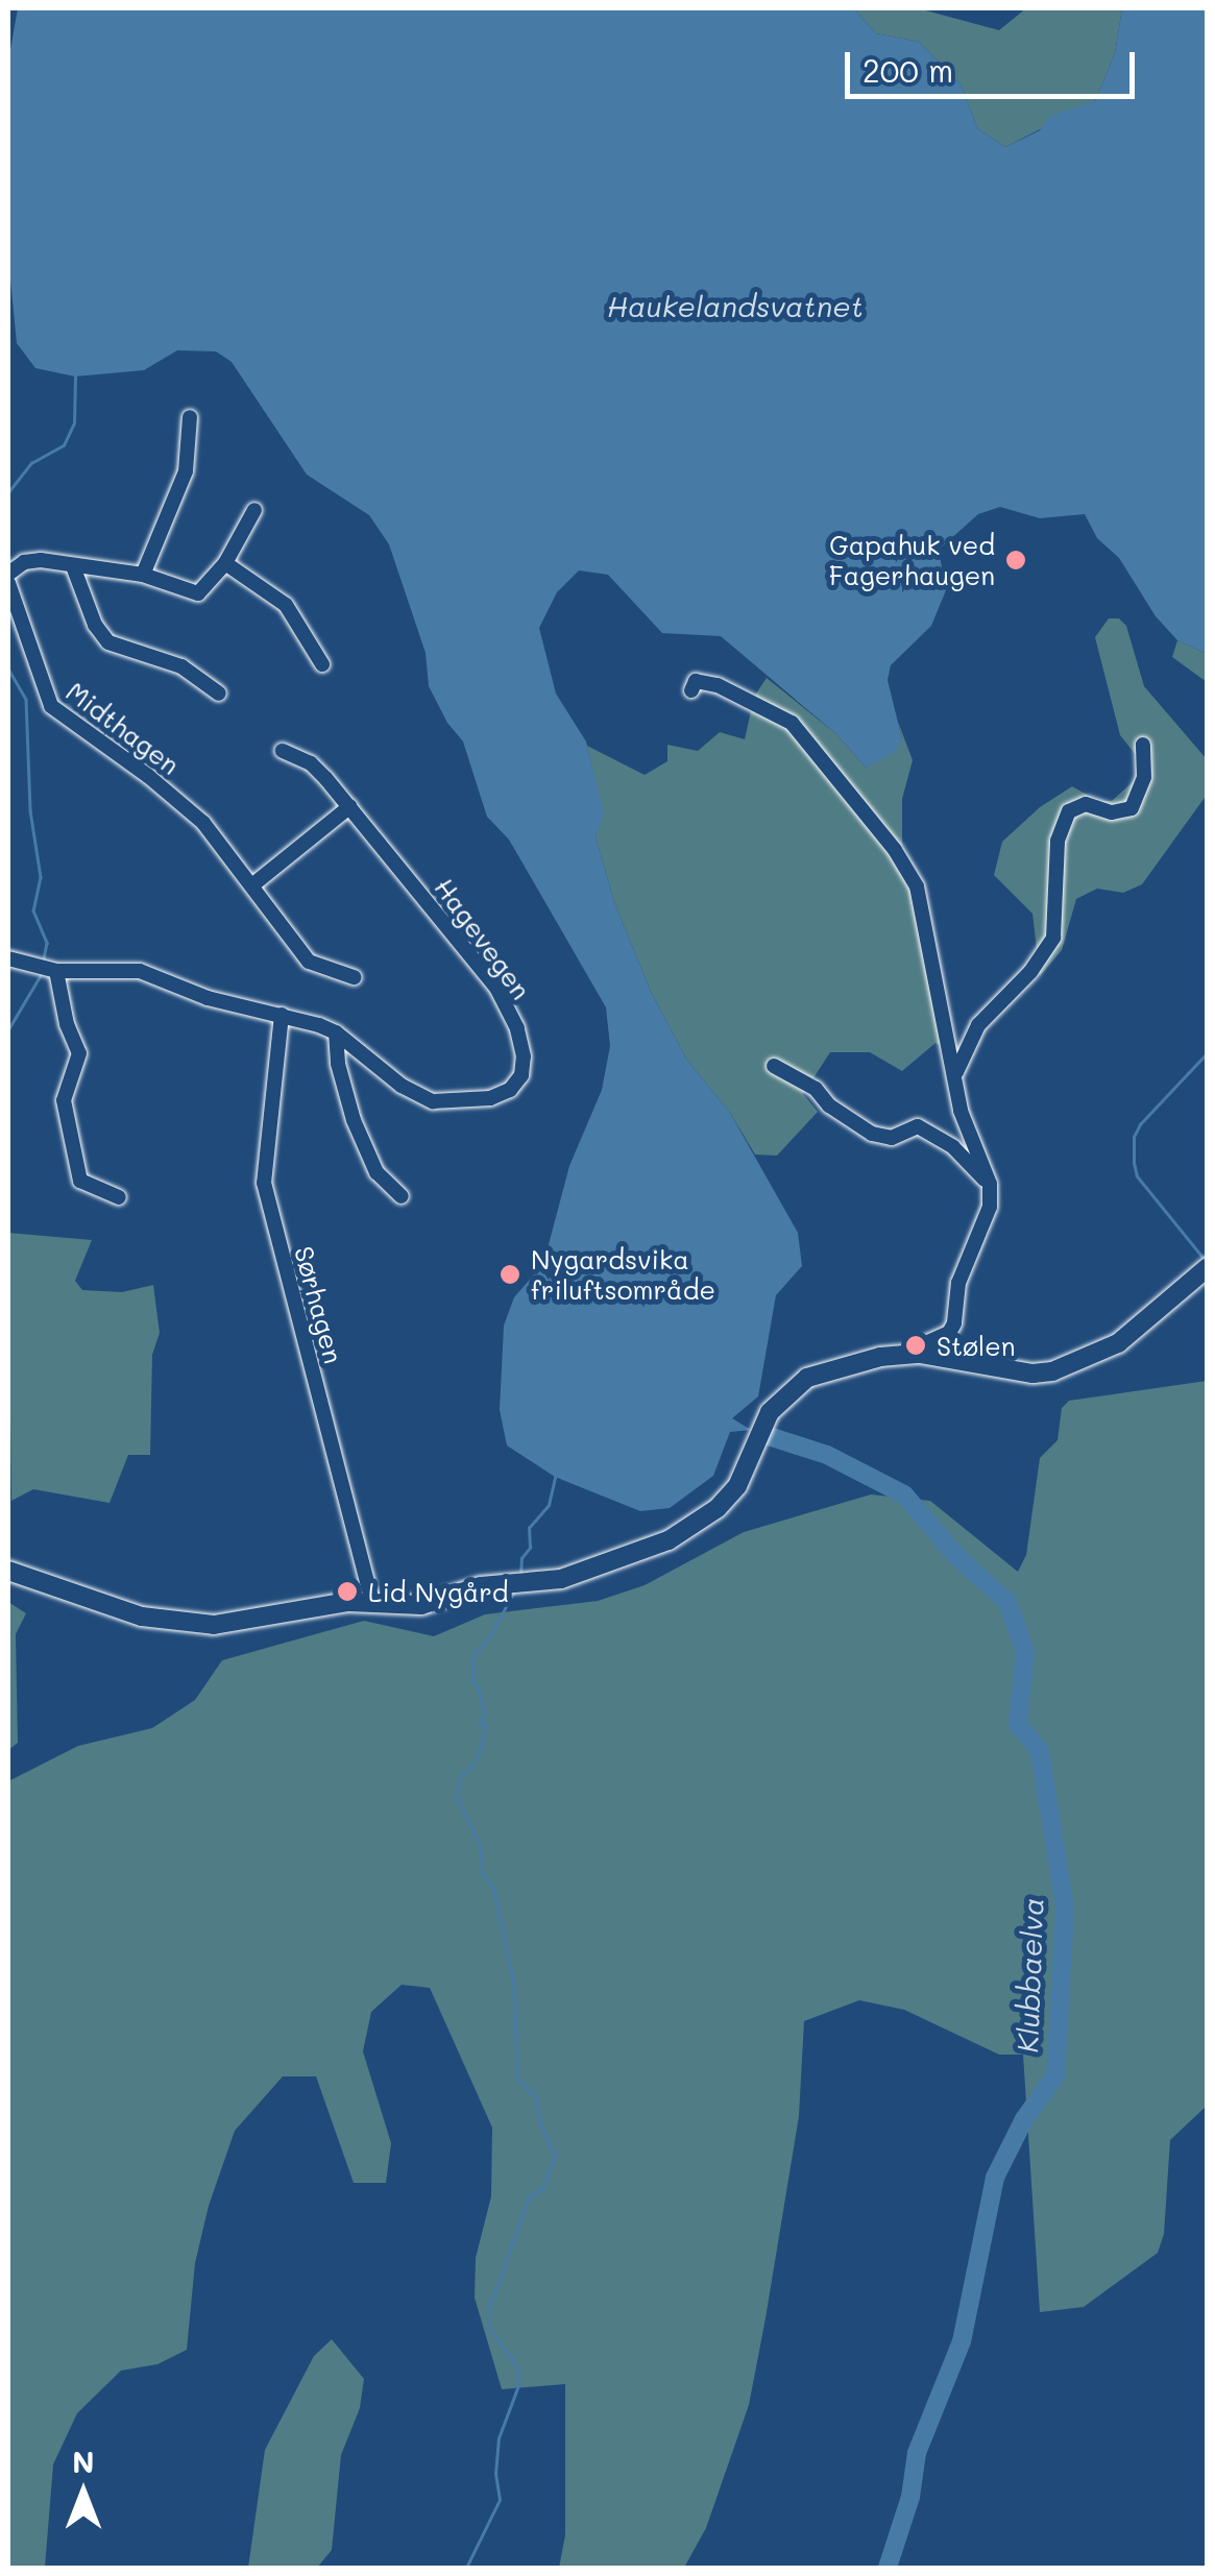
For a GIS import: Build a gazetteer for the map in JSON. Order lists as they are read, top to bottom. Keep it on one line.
{"streets":{"street":["Midthagen","Hagevegen","Sørhagen"]},"crossings":[["Hagevegen","Sørhagen"]],"water":["Haukelandsvatnet","Klubbaelva"],"places":["Gapahuk ved Fagerhaugen","Nygardsvika friluftsområde","Stølen","Lid Nygård"],"scale_bar":"200 m","north":"top"}
